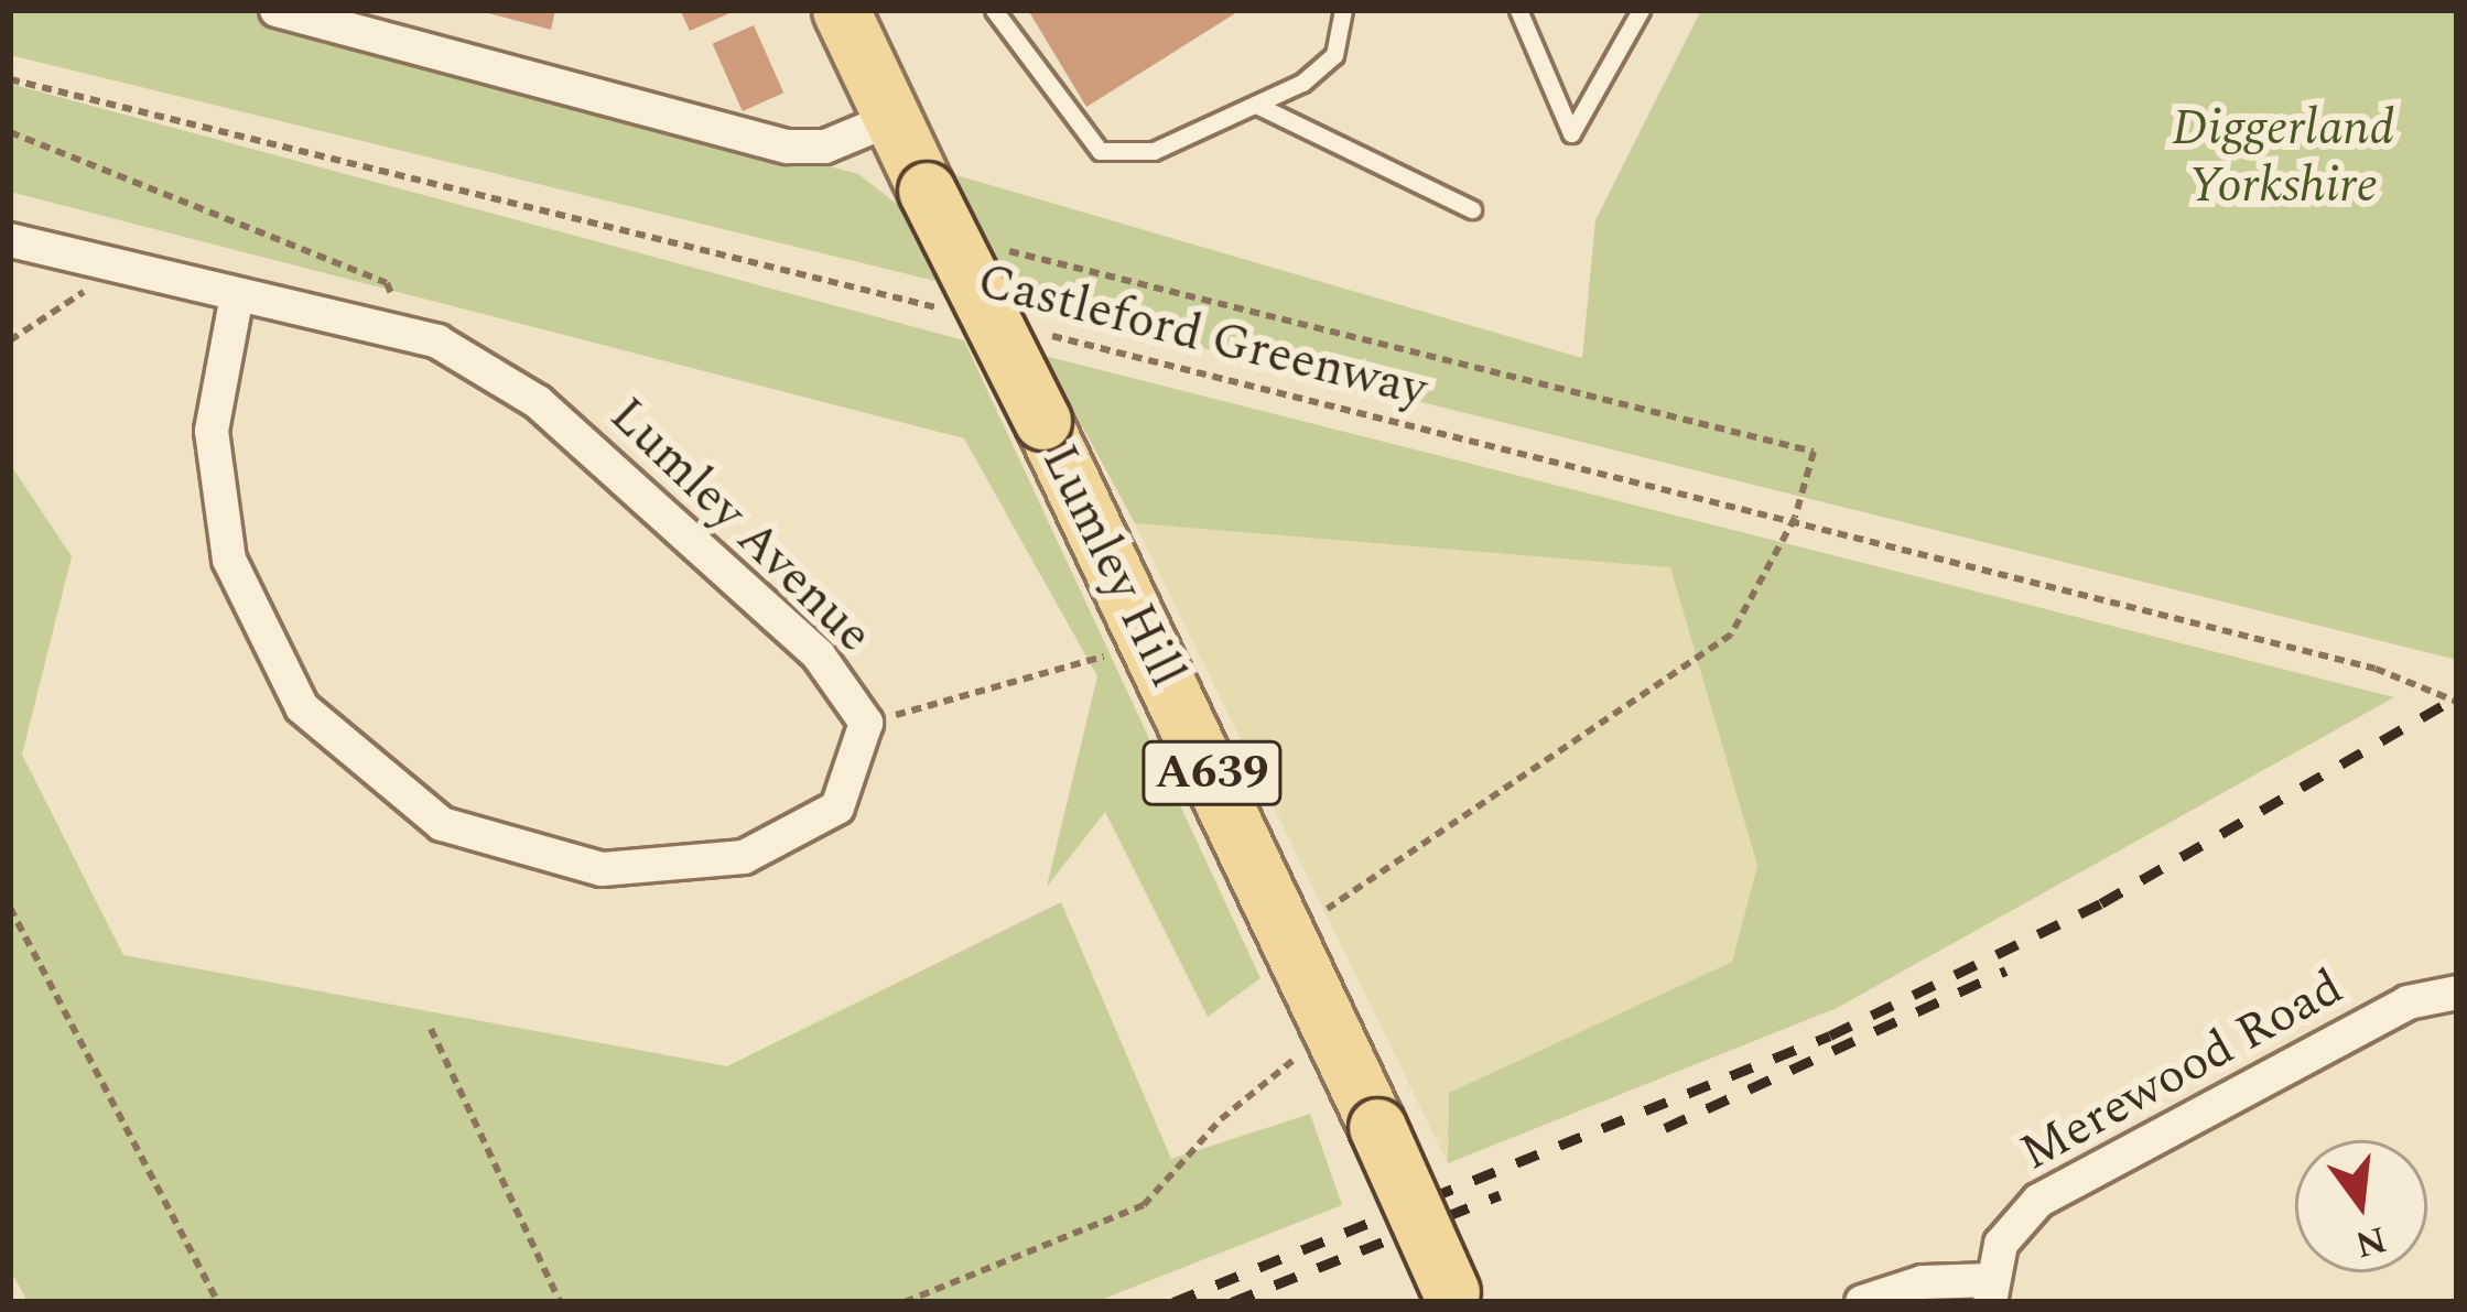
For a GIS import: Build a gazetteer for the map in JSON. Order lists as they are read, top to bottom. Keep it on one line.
{"streets":{"main road":["Lumley Hill","A639"],"street":["Lumley Avenue","Merewood Road"],"path":["Castleford Greenway"]},"parks":["Diggerland Yorkshire"],"north":"bottom"}
